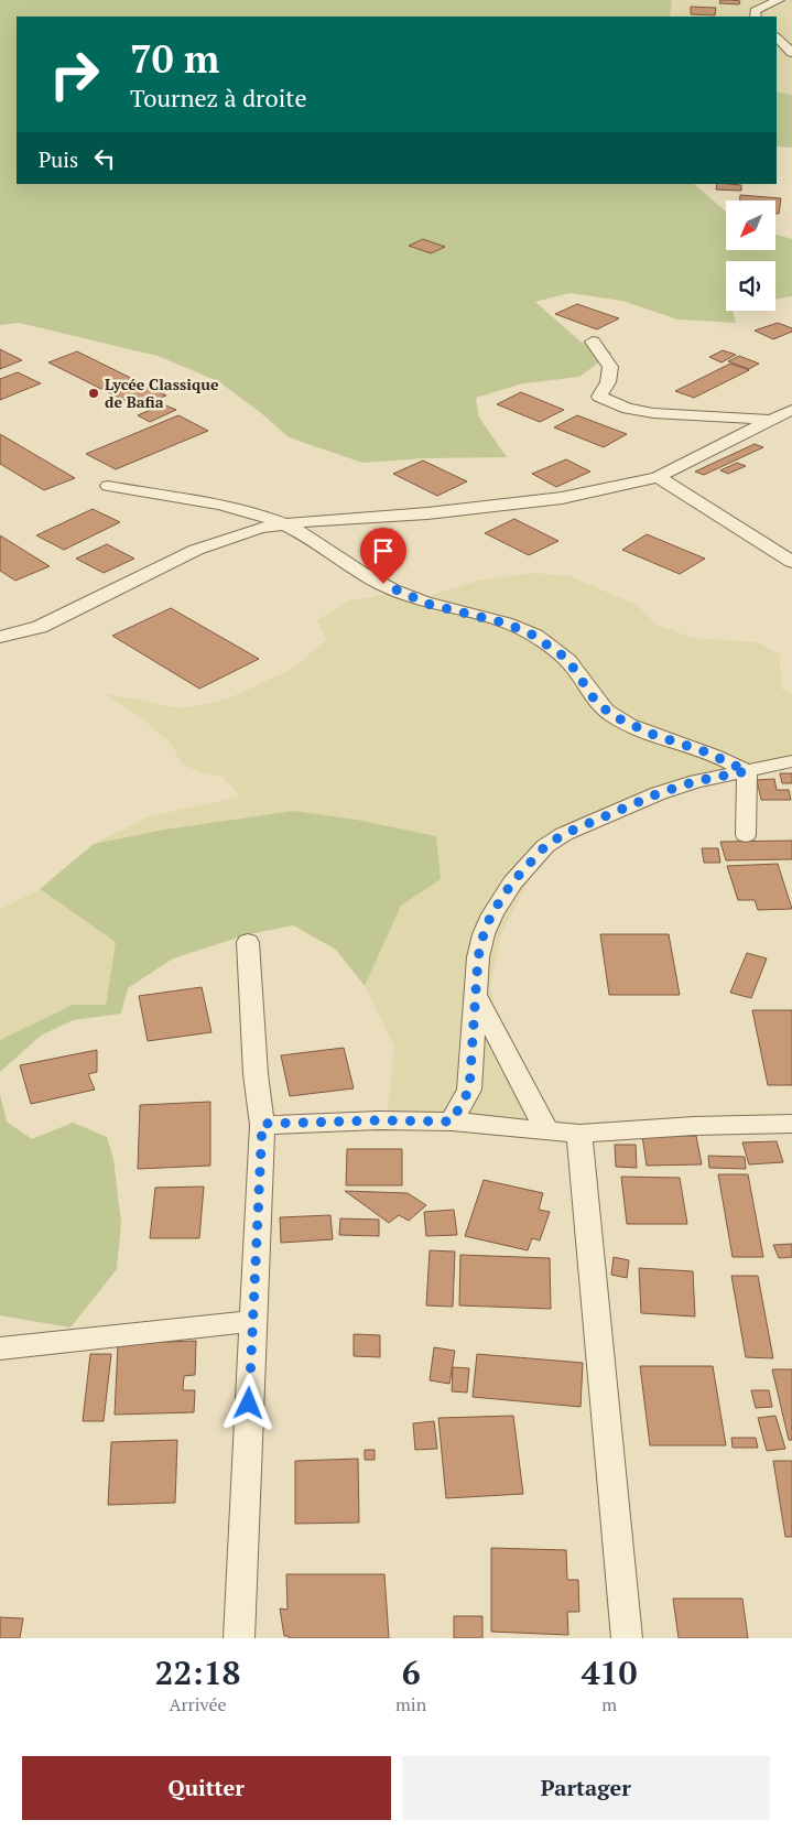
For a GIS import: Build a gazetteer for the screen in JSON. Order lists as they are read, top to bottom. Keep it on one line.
{"places":["Lycée Classique de Bafia"],"north":"bottom left","page":{"turn":["70 m","Tournez à droite"],"then":"Puis","eta":["22:18","Arrivée","6","min","410","m"],"buttons":["Quitter","Partager"]}}
